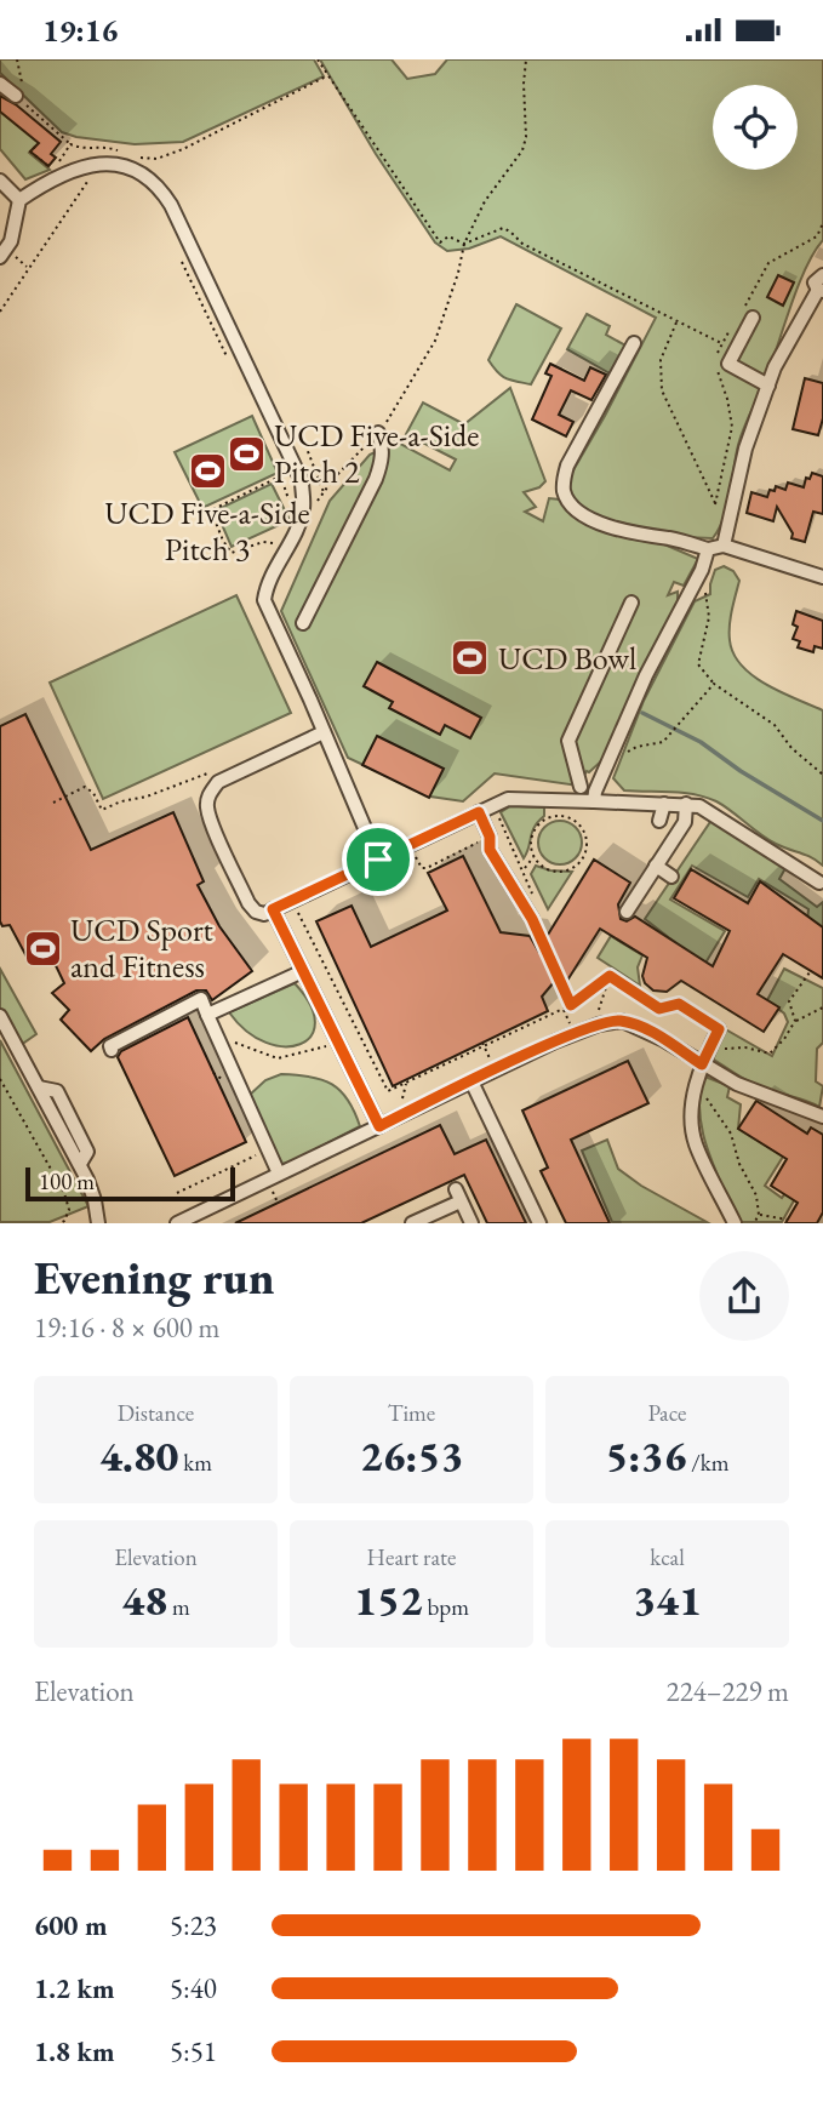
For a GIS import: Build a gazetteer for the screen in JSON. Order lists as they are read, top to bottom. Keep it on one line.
{"places":{"sports":["UCD Five-a-Side Pitch 2","UCD Five-a-Side Pitch 3","UCD Bowl","UCD Sport and Fitness"]},"scale_bar":"100 m","page":{"status":"19:16","scale":"100 m","heading":["Evening run","19:16 · 8 × 600 m"],"stats":[["Distance","4.80 km"],["Time","26:53"],["Pace","5:36 /km"],["Elevation","48 m"],["Heart rate","152 bpm"],["kcal","341"]],"chart":["Elevation","224–229 m"],"list":[{"name":"600 m","note":"5:23"},{"name":"1.2 km","note":"5:40"},{"name":"1.8 km","note":"5:51"}]}}
